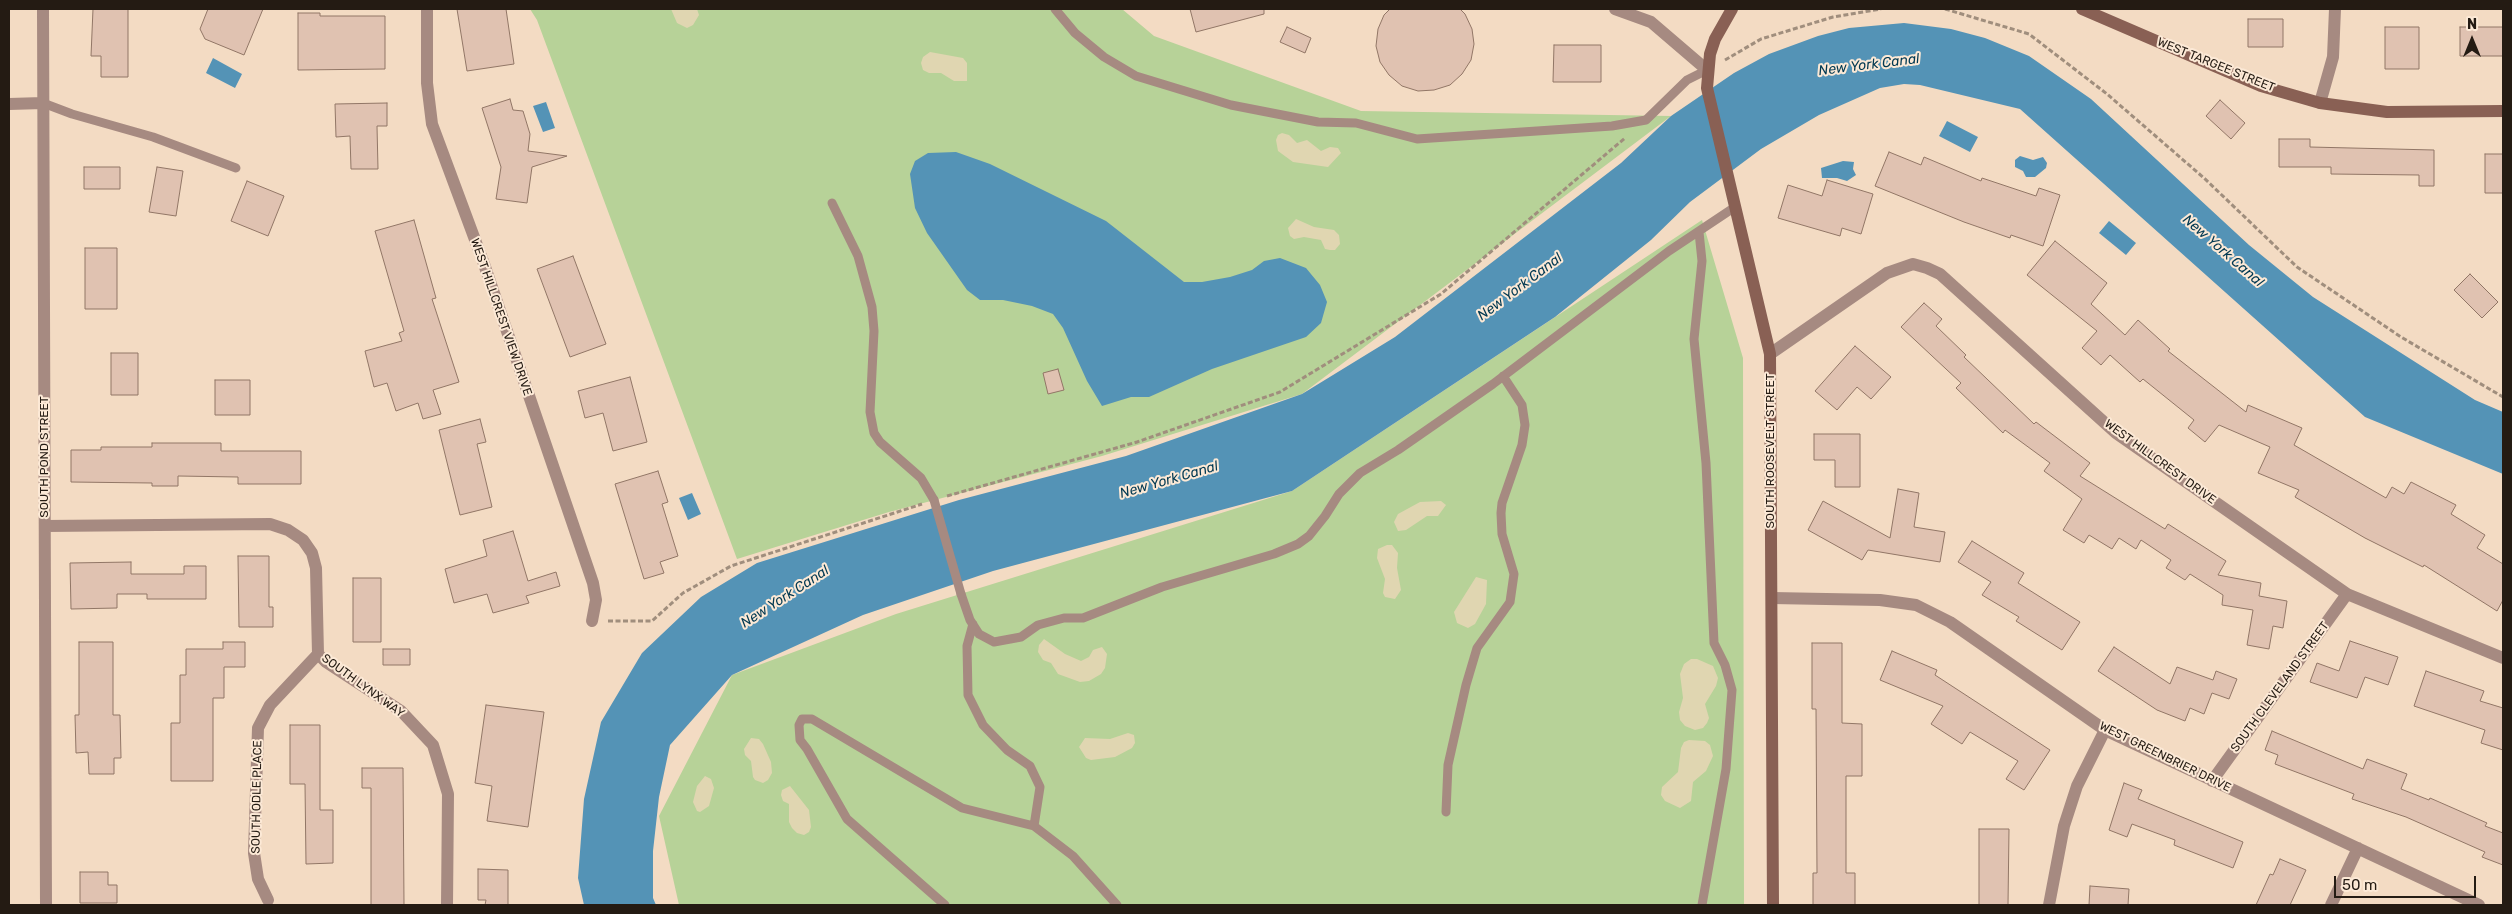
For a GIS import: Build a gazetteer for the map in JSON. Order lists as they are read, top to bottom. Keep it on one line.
{"streets":{"street":["WEST TARGEE STREET","WEST HILLCREST VIEW DRIVE","SOUTH ROOSEVELT STREET","SOUTH POND STREET","WEST HILLCREST DRIVE","SOUTH LYNX WAY","SOUTH CLEVELAND STREET","WEST GREENBRIER DRIVE","SOUTH ODLE PLACE"]},"crossings":[["SOUTH ROOSEVELT STREET","WEST HILLCREST DRIVE"],["SOUTH ROOSEVELT STREET","WEST GREENBRIER DRIVE"],["SOUTH POND STREET","SOUTH LYNX WAY"],["WEST HILLCREST DRIVE","SOUTH CLEVELAND STREET"],["SOUTH LYNX WAY","SOUTH ODLE PLACE"],["SOUTH CLEVELAND STREET","WEST GREENBRIER DRIVE"]],"water":["New York Canal"],"scale_bar":"50 m","north":"top"}
